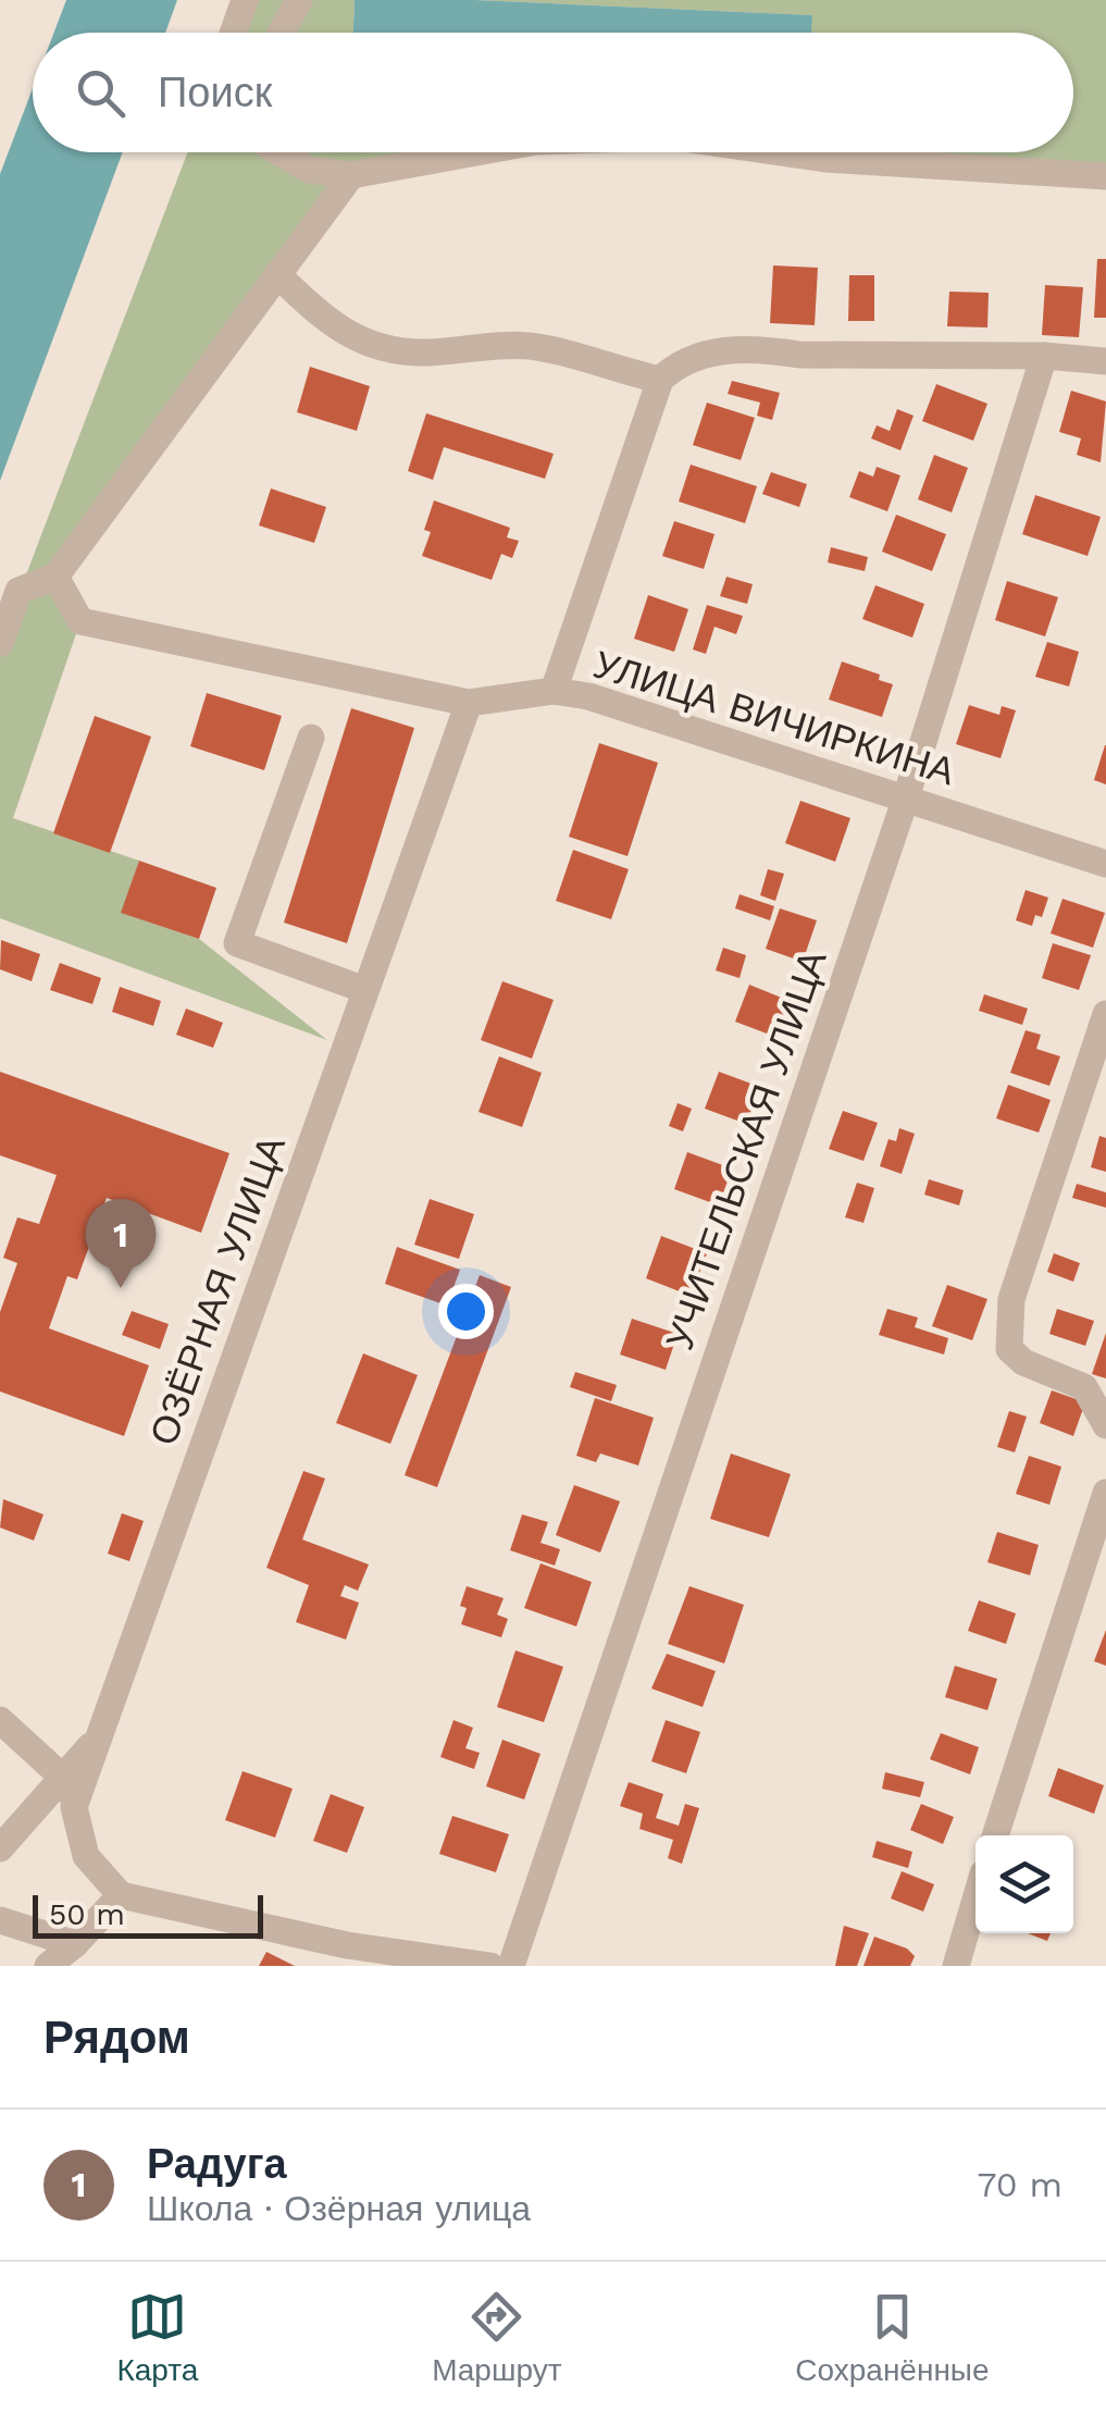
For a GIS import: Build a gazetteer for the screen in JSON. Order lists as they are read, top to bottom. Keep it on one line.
{"streets":{"street":["УЛИЦА ВИЧИРКИНА","УЧИТЕЛЬСКАЯ УЛИЦА","ОЗЁРНАЯ УЛИЦА"]},"crossings":[["УЛИЦА ВИЧИРКИНА","УЧИТЕЛЬСКАЯ УЛИЦА"],["УЛИЦА ВИЧИРКИНА","ОЗЁРНАЯ УЛИЦА"]],"scale_bar":"50 m","page":{"search":"Поиск","pins":"1","scale":"50 m","heading":"Рядом","list":[{"mark":"1","name":"Радуга","note":"Школа · Озёрная улица","value":"70 m"}],"nav":["Карта","Маршрут","Сохранённые"]}}
